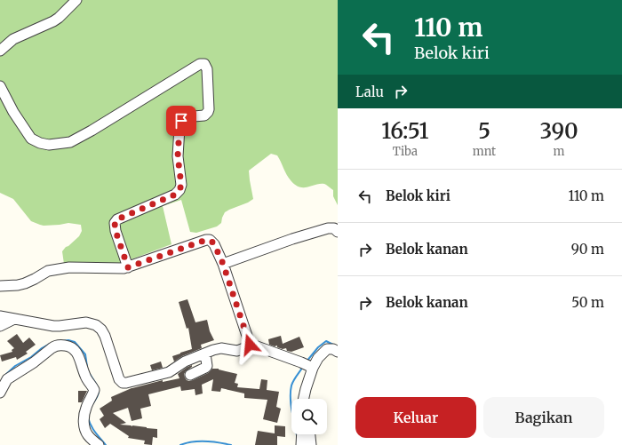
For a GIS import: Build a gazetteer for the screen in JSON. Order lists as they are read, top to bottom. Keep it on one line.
{"page":{"turn":["110 m","Belok kiri"],"then":"Lalu","eta":["16:51","Tiba","5","mnt","390","m"],"list":[{"name":"Belok kiri","value":"110 m"},{"name":"Belok kanan","value":"90 m"},{"name":"Belok kanan","value":"50 m"}],"buttons":["Keluar","Bagikan"]}}
